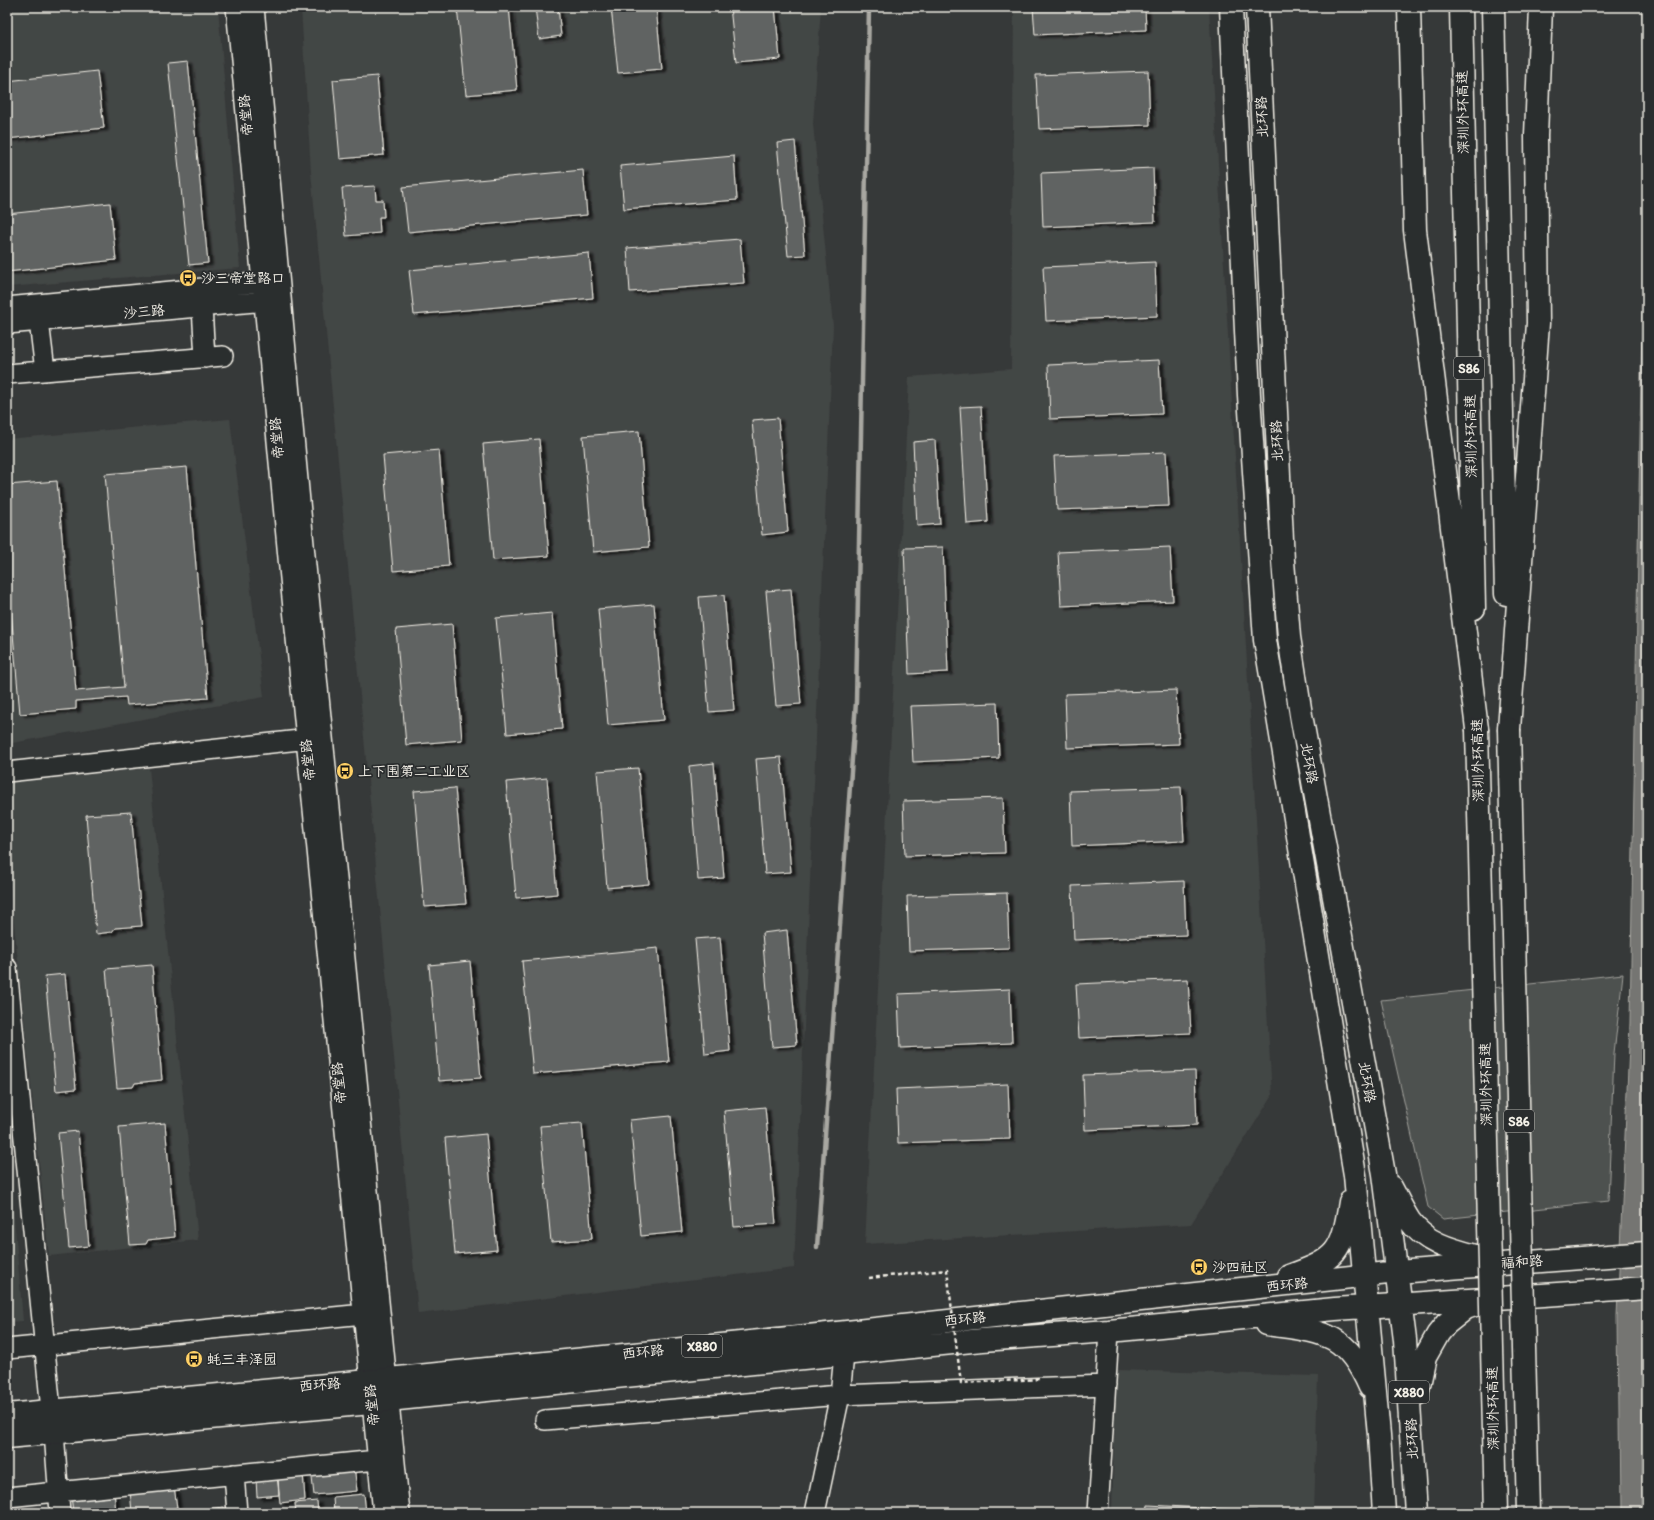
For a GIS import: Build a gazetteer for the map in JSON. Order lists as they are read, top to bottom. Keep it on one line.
{"streets":{"main road":["深圳外环高速","北环路","S86","福和路","西环路","X880"],"street":["帝堂路","沙三路"]},"crossings":[["帝堂路","沙三路"],["帝堂路","西环路"],["北环路","福和路"],["北环路","西环路"],["福和路","西环路"]],"places":{"bus stop":["沙三帝堂路口","上下围第二工业区","沙四社区","蚝三丰泽园"]}}
